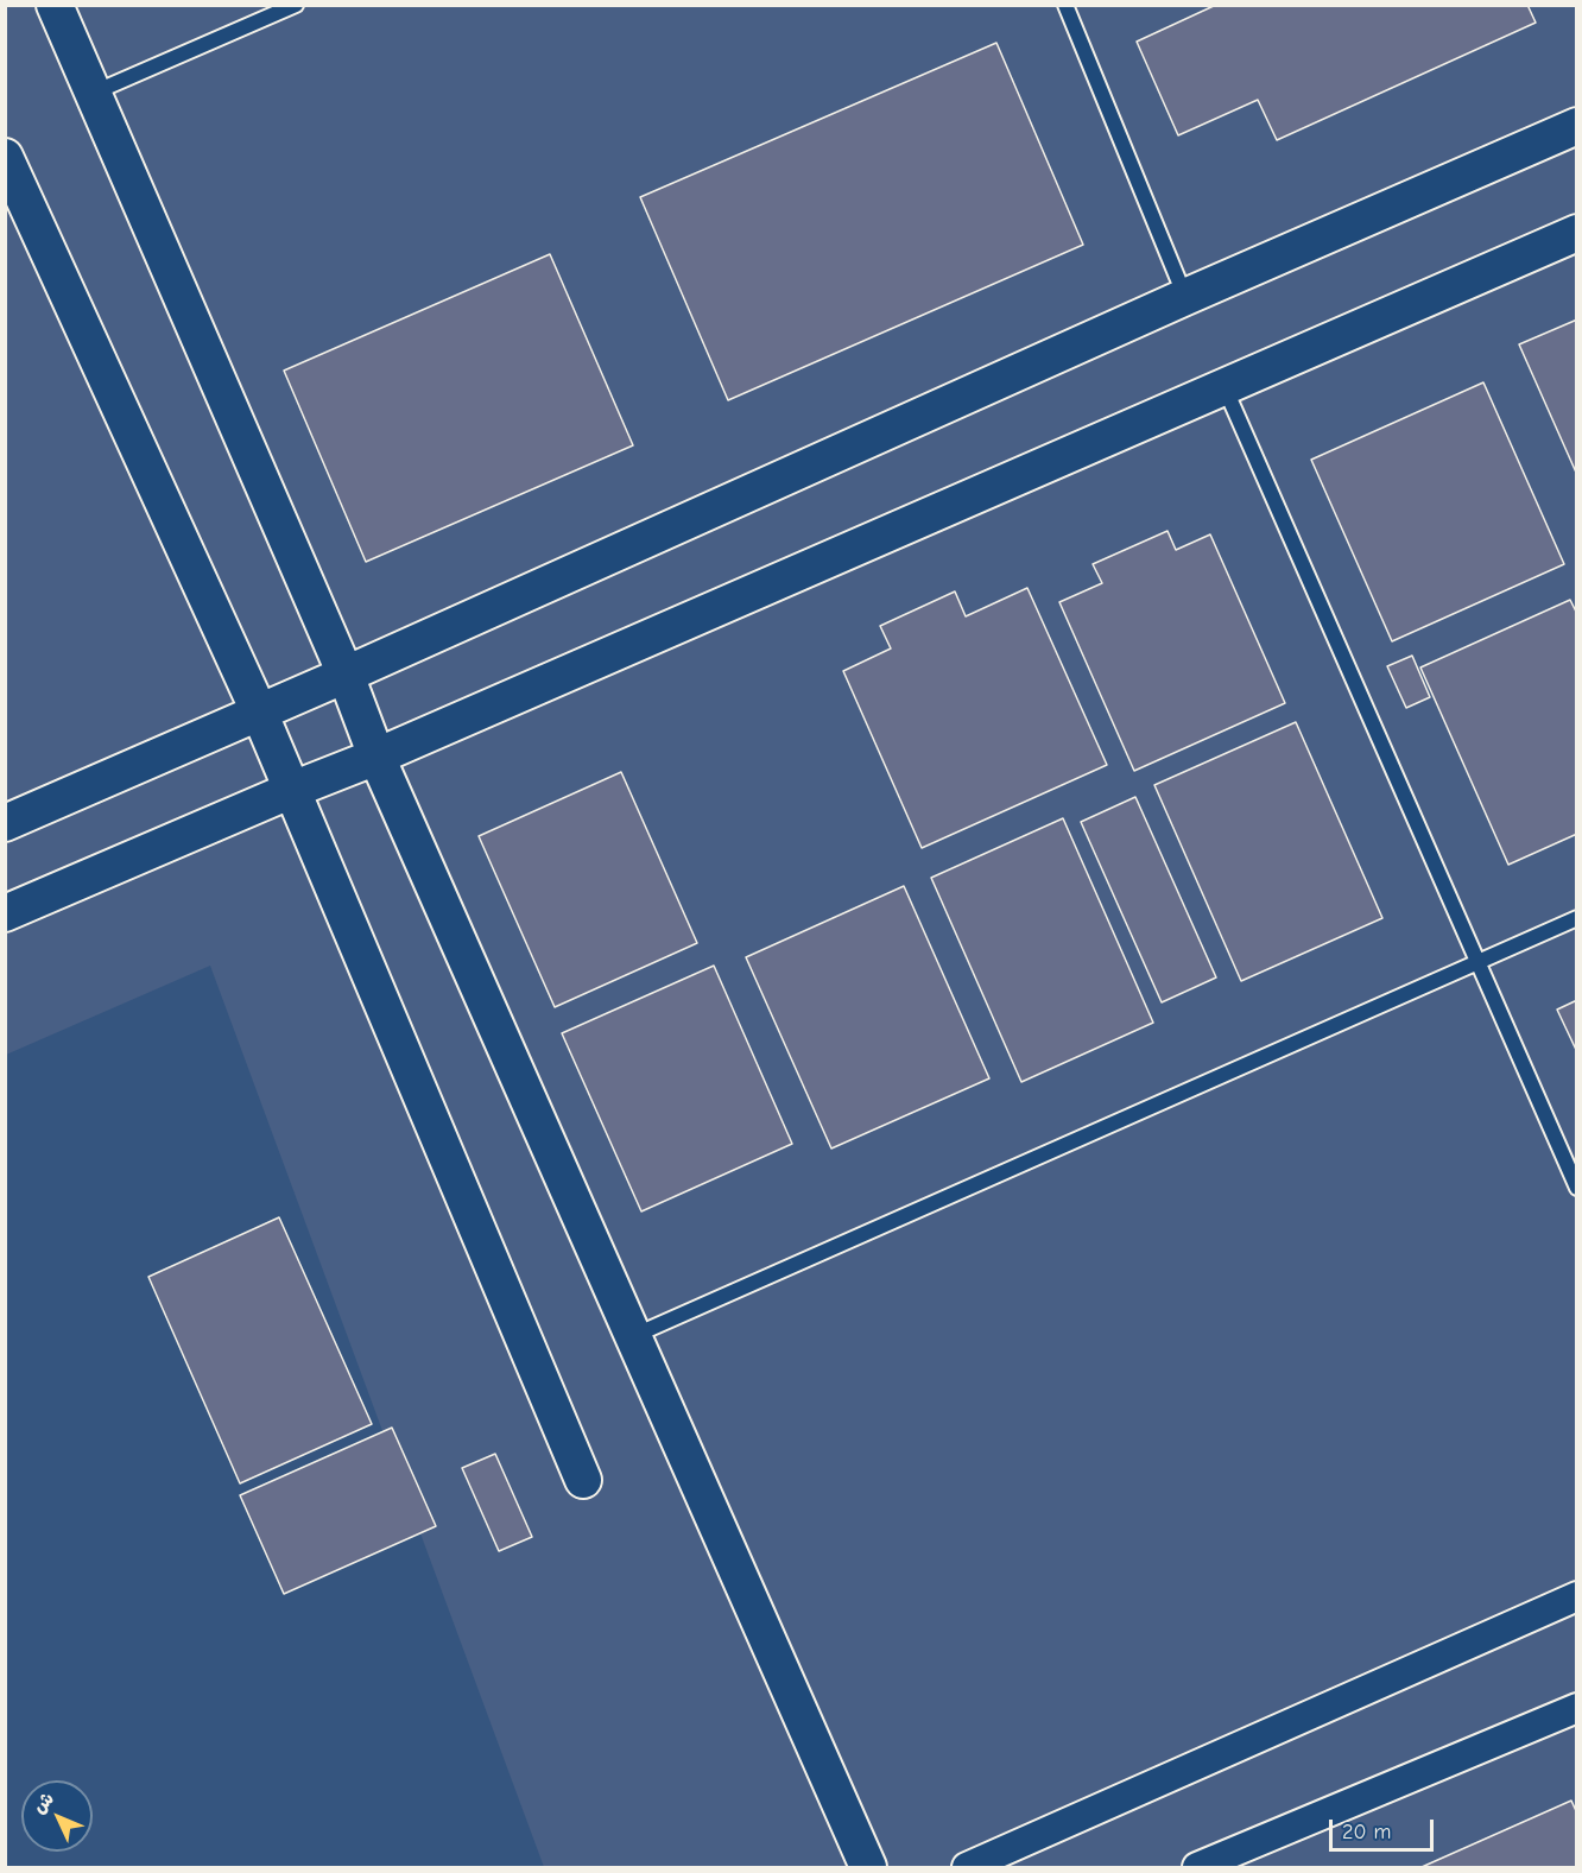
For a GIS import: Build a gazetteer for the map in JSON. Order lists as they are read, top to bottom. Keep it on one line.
{"scale_bar":"20 m","north":"top left"}
